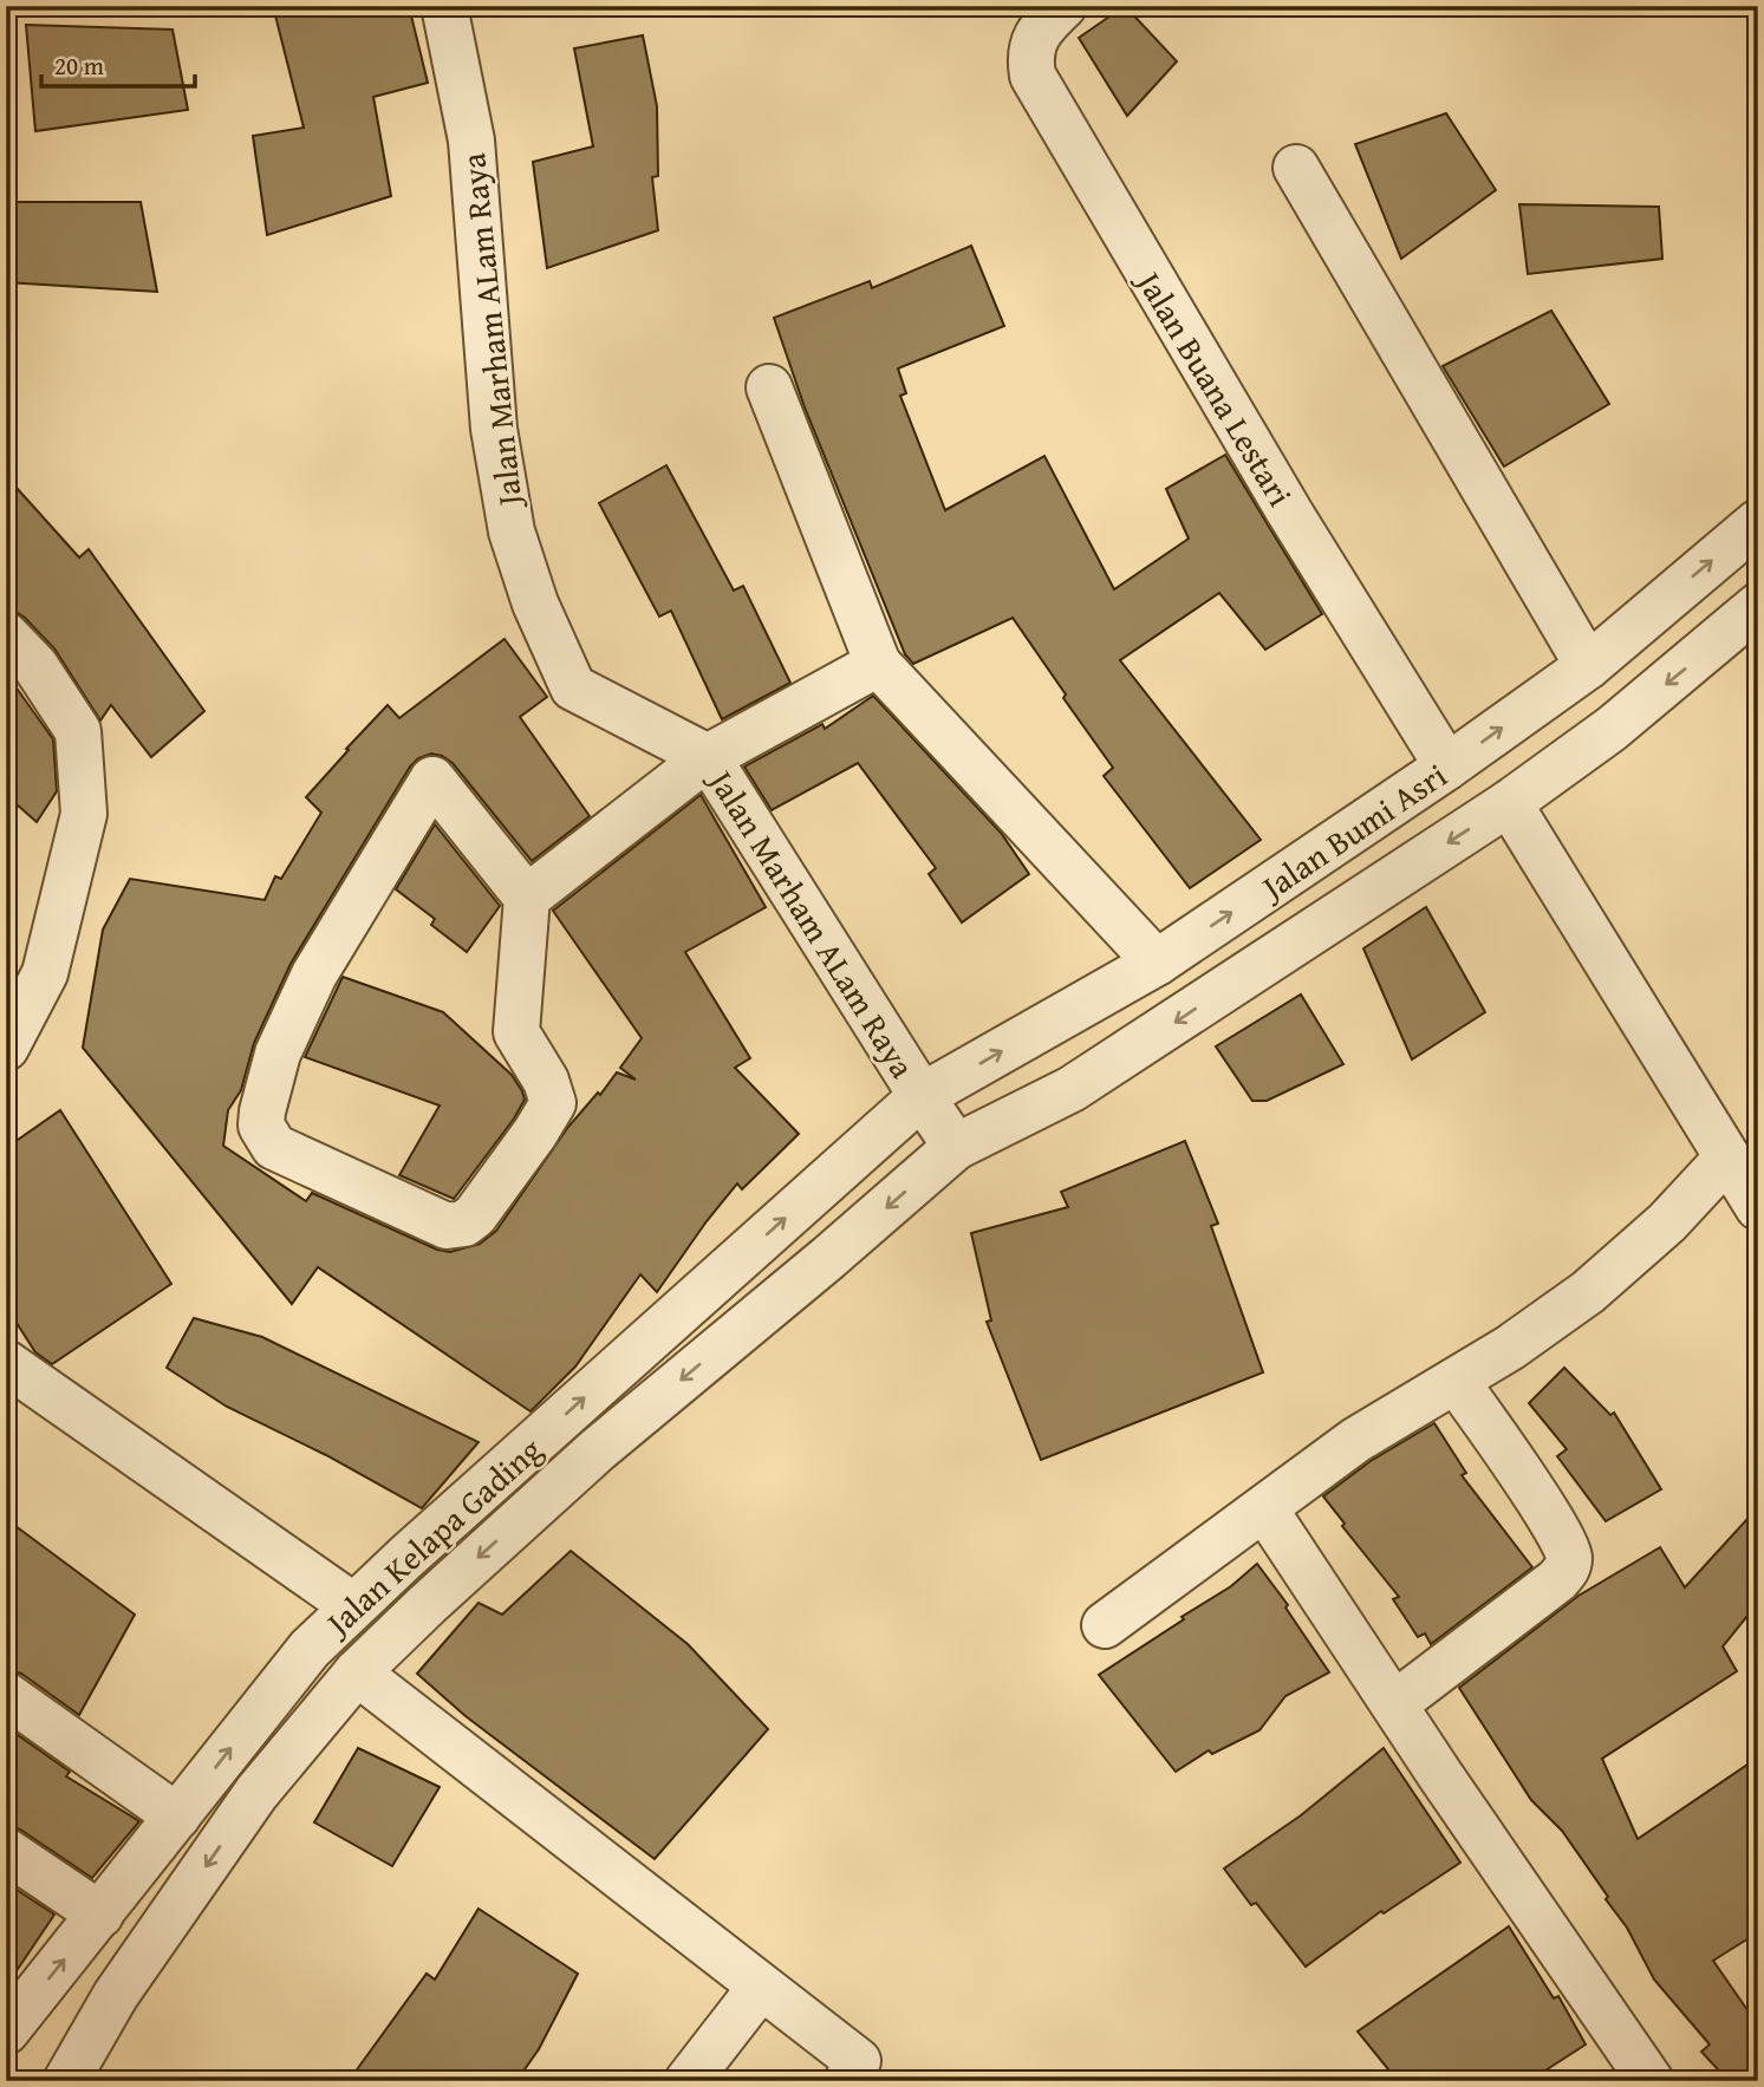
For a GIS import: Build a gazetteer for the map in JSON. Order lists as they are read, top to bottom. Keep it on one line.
{"streets":{"street":["Jalan Marham ALam Raya","Jalan Buana Lestari","Jalan Bumi Asri","Jalan Kelapa Gading"]},"crossings":[["Jalan Marham ALam Raya","Jalan Bumi Asri"],["Jalan Marham ALam Raya","Jalan Kelapa Gading"],["Jalan Buana Lestari","Jalan Bumi Asri"],["Jalan Bumi Asri","Jalan Kelapa Gading"]],"scale_bar":"20 m"}
